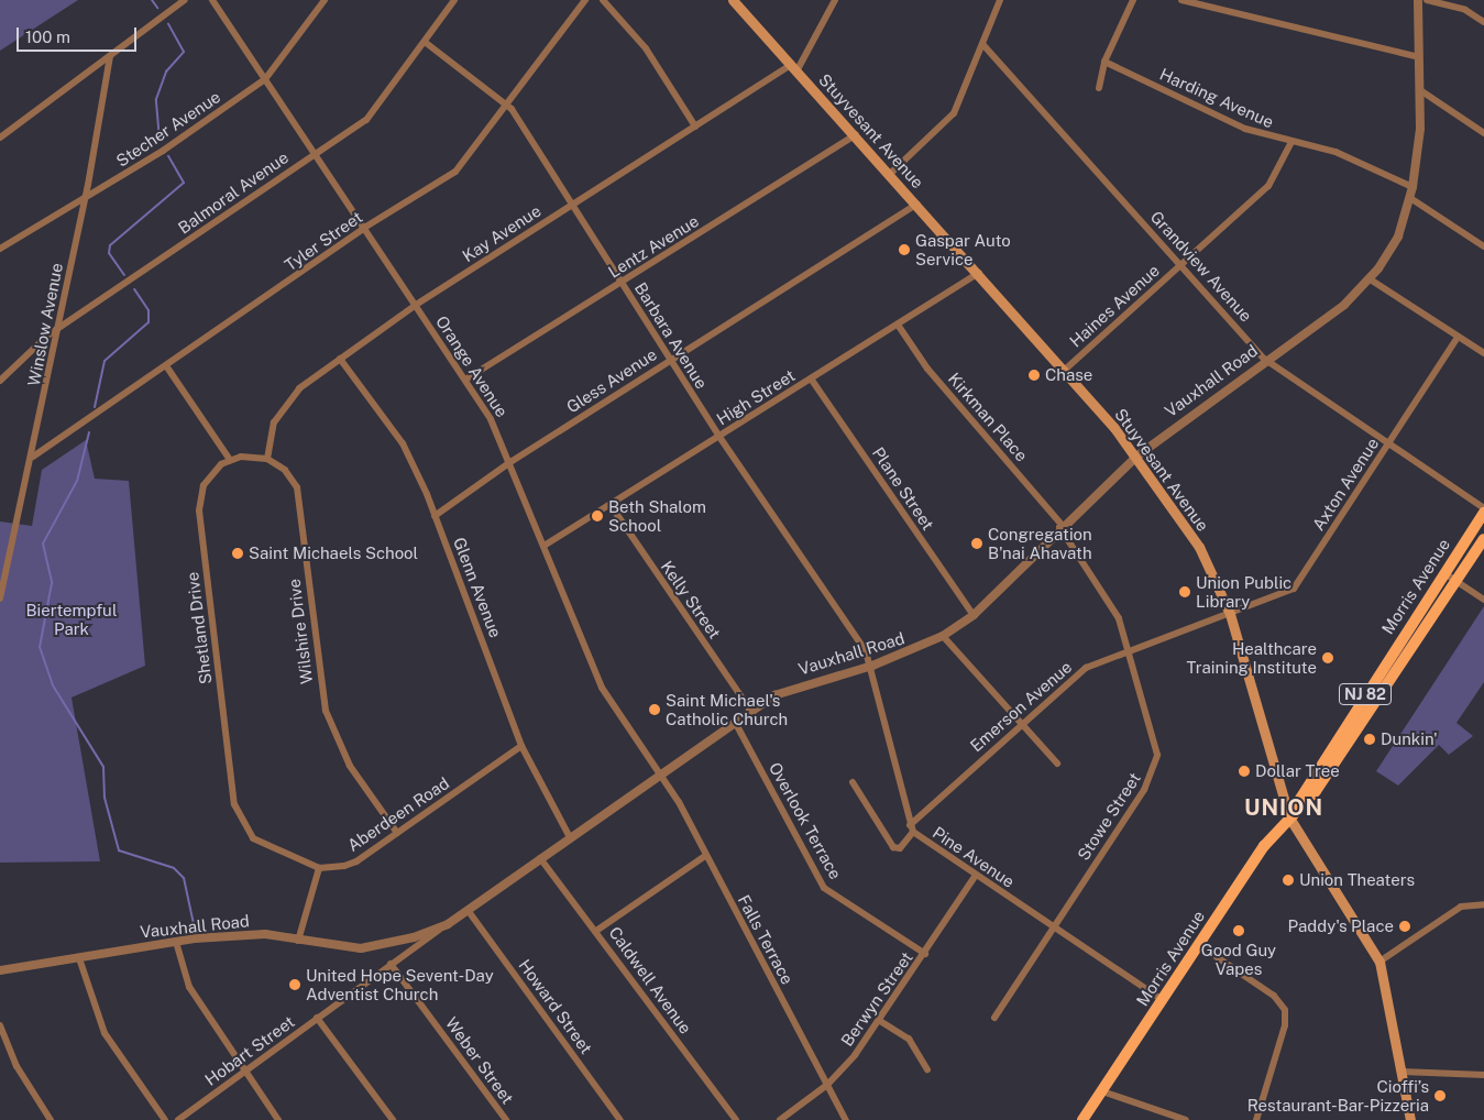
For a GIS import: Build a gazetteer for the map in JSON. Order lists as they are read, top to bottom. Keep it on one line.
{"streets":{"main road":["Stuyvesant Avenue","Morris Avenue","NJ 82"],"street":["Harding Avenue","Stecher Avenue","Balmoral Avenue","Kay Avenue","Tyler Street","Lentz Avenue","Grandview Avenue","Haines Avenue","Winslow Avenue","Barbara Avenue","Orange Avenue","Gless Avenue","Vauxhall Road","High Street","Kirkman Place","Axton Avenue","Plane Street","Glenn Avenue","Kelly Street","Shetland Drive","Wilshire Drive","Emerson Avenue","Aberdeen Road","Stowe Street","Overlook Terrace","Pine Avenue","Falls Terrace","Caldwell Avenue","Berwyn Street","Howard Street","Hobart Street","Weber Street"]},"crossings":[["Harding Avenue","Haines Avenue"],["Harding Avenue","Vauxhall Road"],["Stecher Avenue","Winslow Avenue"],["Stecher Avenue","Orange Avenue"],["Stuyvesant Avenue","Kay Avenue"],["Stuyvesant Avenue","Lentz Avenue"],["Stuyvesant Avenue","Haines Avenue"],["Stuyvesant Avenue","Gless Avenue"],["Stuyvesant Avenue","Vauxhall Road"],["Stuyvesant Avenue","High Street"],["Stuyvesant Avenue","Axton Avenue"],["Stuyvesant Avenue","Morris Avenue"],["Stuyvesant Avenue","Emerson Avenue"],["Balmoral Avenue","Winslow Avenue"],["Balmoral Avenue","Barbara Avenue"],["Balmoral Avenue","Orange Avenue"],["Kay Avenue","Barbara Avenue"],["Kay Avenue","Orange Avenue"],["Kay Avenue","Glenn Avenue"],["Kay Avenue","Wilshire Drive"],["Tyler Street","Winslow Avenue"],["Tyler Street","Barbara Avenue"],["Tyler Street","Orange Avenue"],["Lentz Avenue","Barbara Avenue"],["Lentz Avenue","Orange Avenue"],["Grandview Avenue","Haines Avenue"],["Grandview Avenue","Vauxhall Road"],["Grandview Avenue","Axton Avenue"],["Barbara Avenue","Gless Avenue"],["Barbara Avenue","Vauxhall Road"],["Barbara Avenue","High Street"],["Barbara Avenue","Pine Avenue"],["Orange Avenue","Gless Avenue"],["Orange Avenue","Vauxhall Road"],["Orange Avenue","High Street"],["Orange Avenue","Falls Terrace"],["Gless Avenue","Glenn Avenue"],["Vauxhall Road","Kirkman Place"],["Vauxhall Road","Plane Street"],["Vauxhall Road","Glenn Avenue"],["Vauxhall Road","Kelly Street"],["Vauxhall Road","Stowe Street"],["Vauxhall Road","Overlook Terrace"],["Vauxhall Road","Pine Avenue"],["Vauxhall Road","Falls Terrace"],["Vauxhall Road","Caldwell Avenue"],["Vauxhall Road","Howard Street"],["Vauxhall Road","Hobart Street"],["High Street","Kirkman Place"],["High Street","Plane Street"],["High Street","Kelly Street"],["Kirkman Place","Stowe Street"],["Axton Avenue","Emerson Avenue"],["Morris Avenue","Pine Avenue"],["Glenn Avenue","Aberdeen Road"],["Shetland Drive","Aberdeen Road"],["Wilshire Drive","Aberdeen Road"],["Emerson Avenue","Stowe Street"],["Emerson Avenue","Pine Avenue"],["Stowe Street","Pine Avenue"],["Overlook Terrace","Berwyn Street"],["Pine Avenue","Berwyn Street"],["Falls Terrace","Berwyn Street"],["Hobart Street","Weber Street"]],"districts":["UNION"],"parks":["Biertempful Park"],"places":["Gaspar Auto Service","Chase","Beth Shalom School","Congregation B'nai Ahavath","Saint Michaels School","Union Public Library","Healthcare Training Institute","Saint Michael's Catholic Church","Dunkin'","Dollar Tree","Union Theaters","Paddy's Place","Good Guy Vapes","United Hope Sevent-Day Adventist Church","Cioffi’s Restaurant-Bar-Pizzeria"],"scale_bar":"100 m"}
